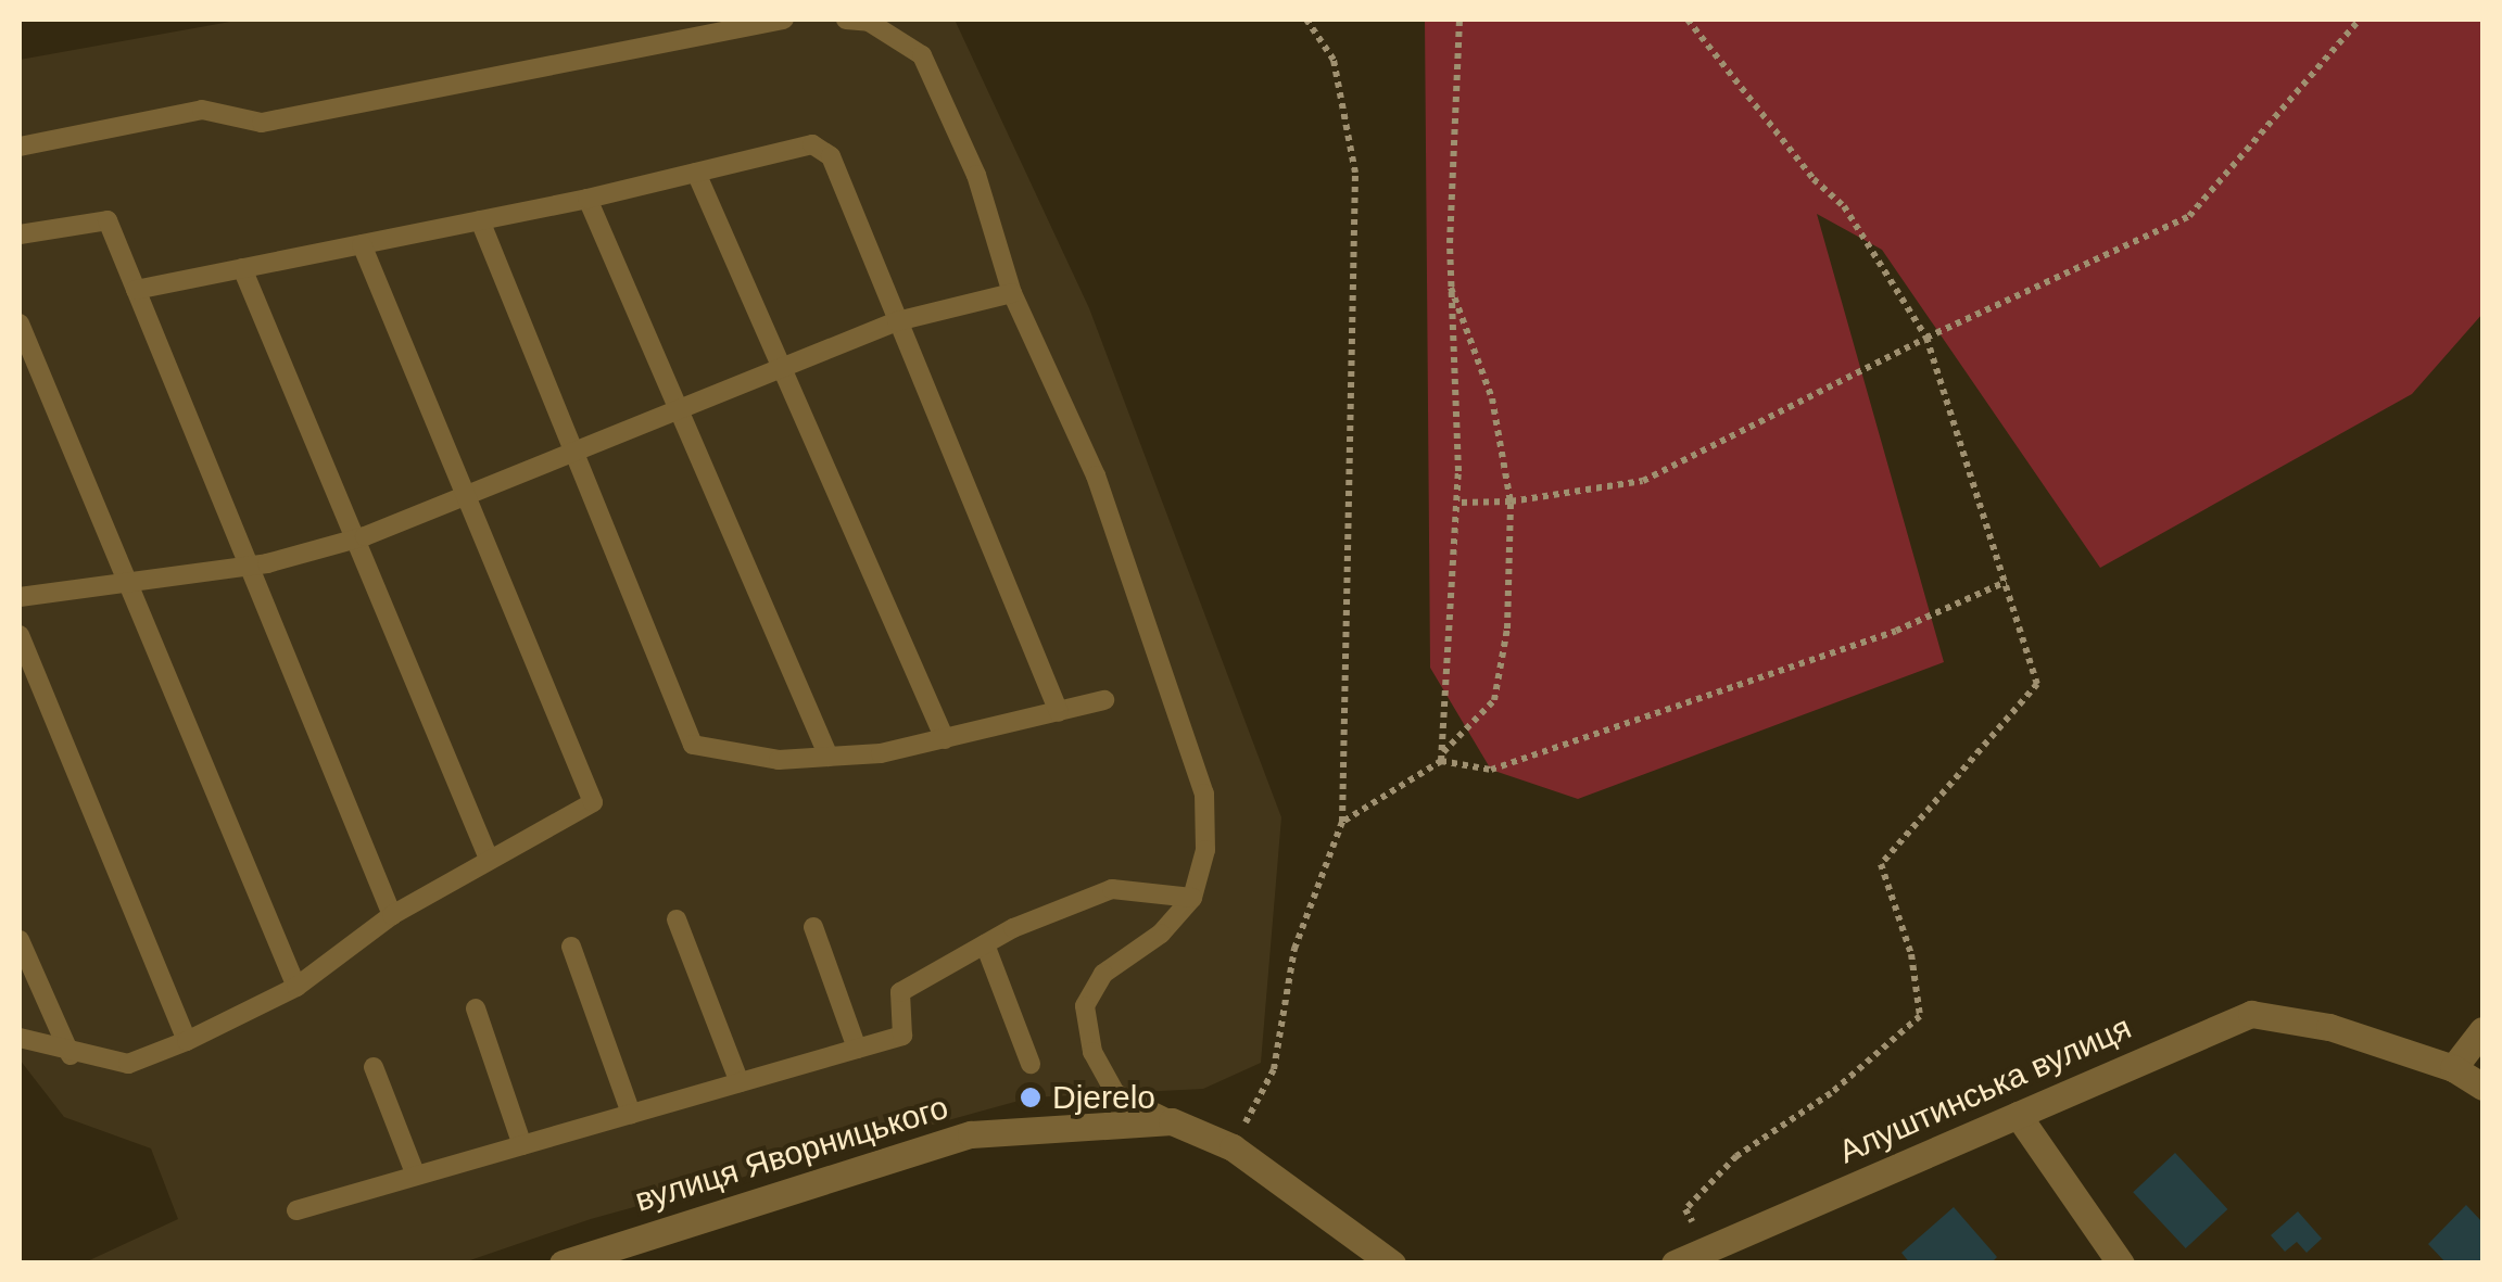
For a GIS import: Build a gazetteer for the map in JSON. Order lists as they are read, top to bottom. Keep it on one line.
{"streets":{"street":["Алуштинська вулиця","вулиця Яворницького"]},"places":["Djerelo"]}
